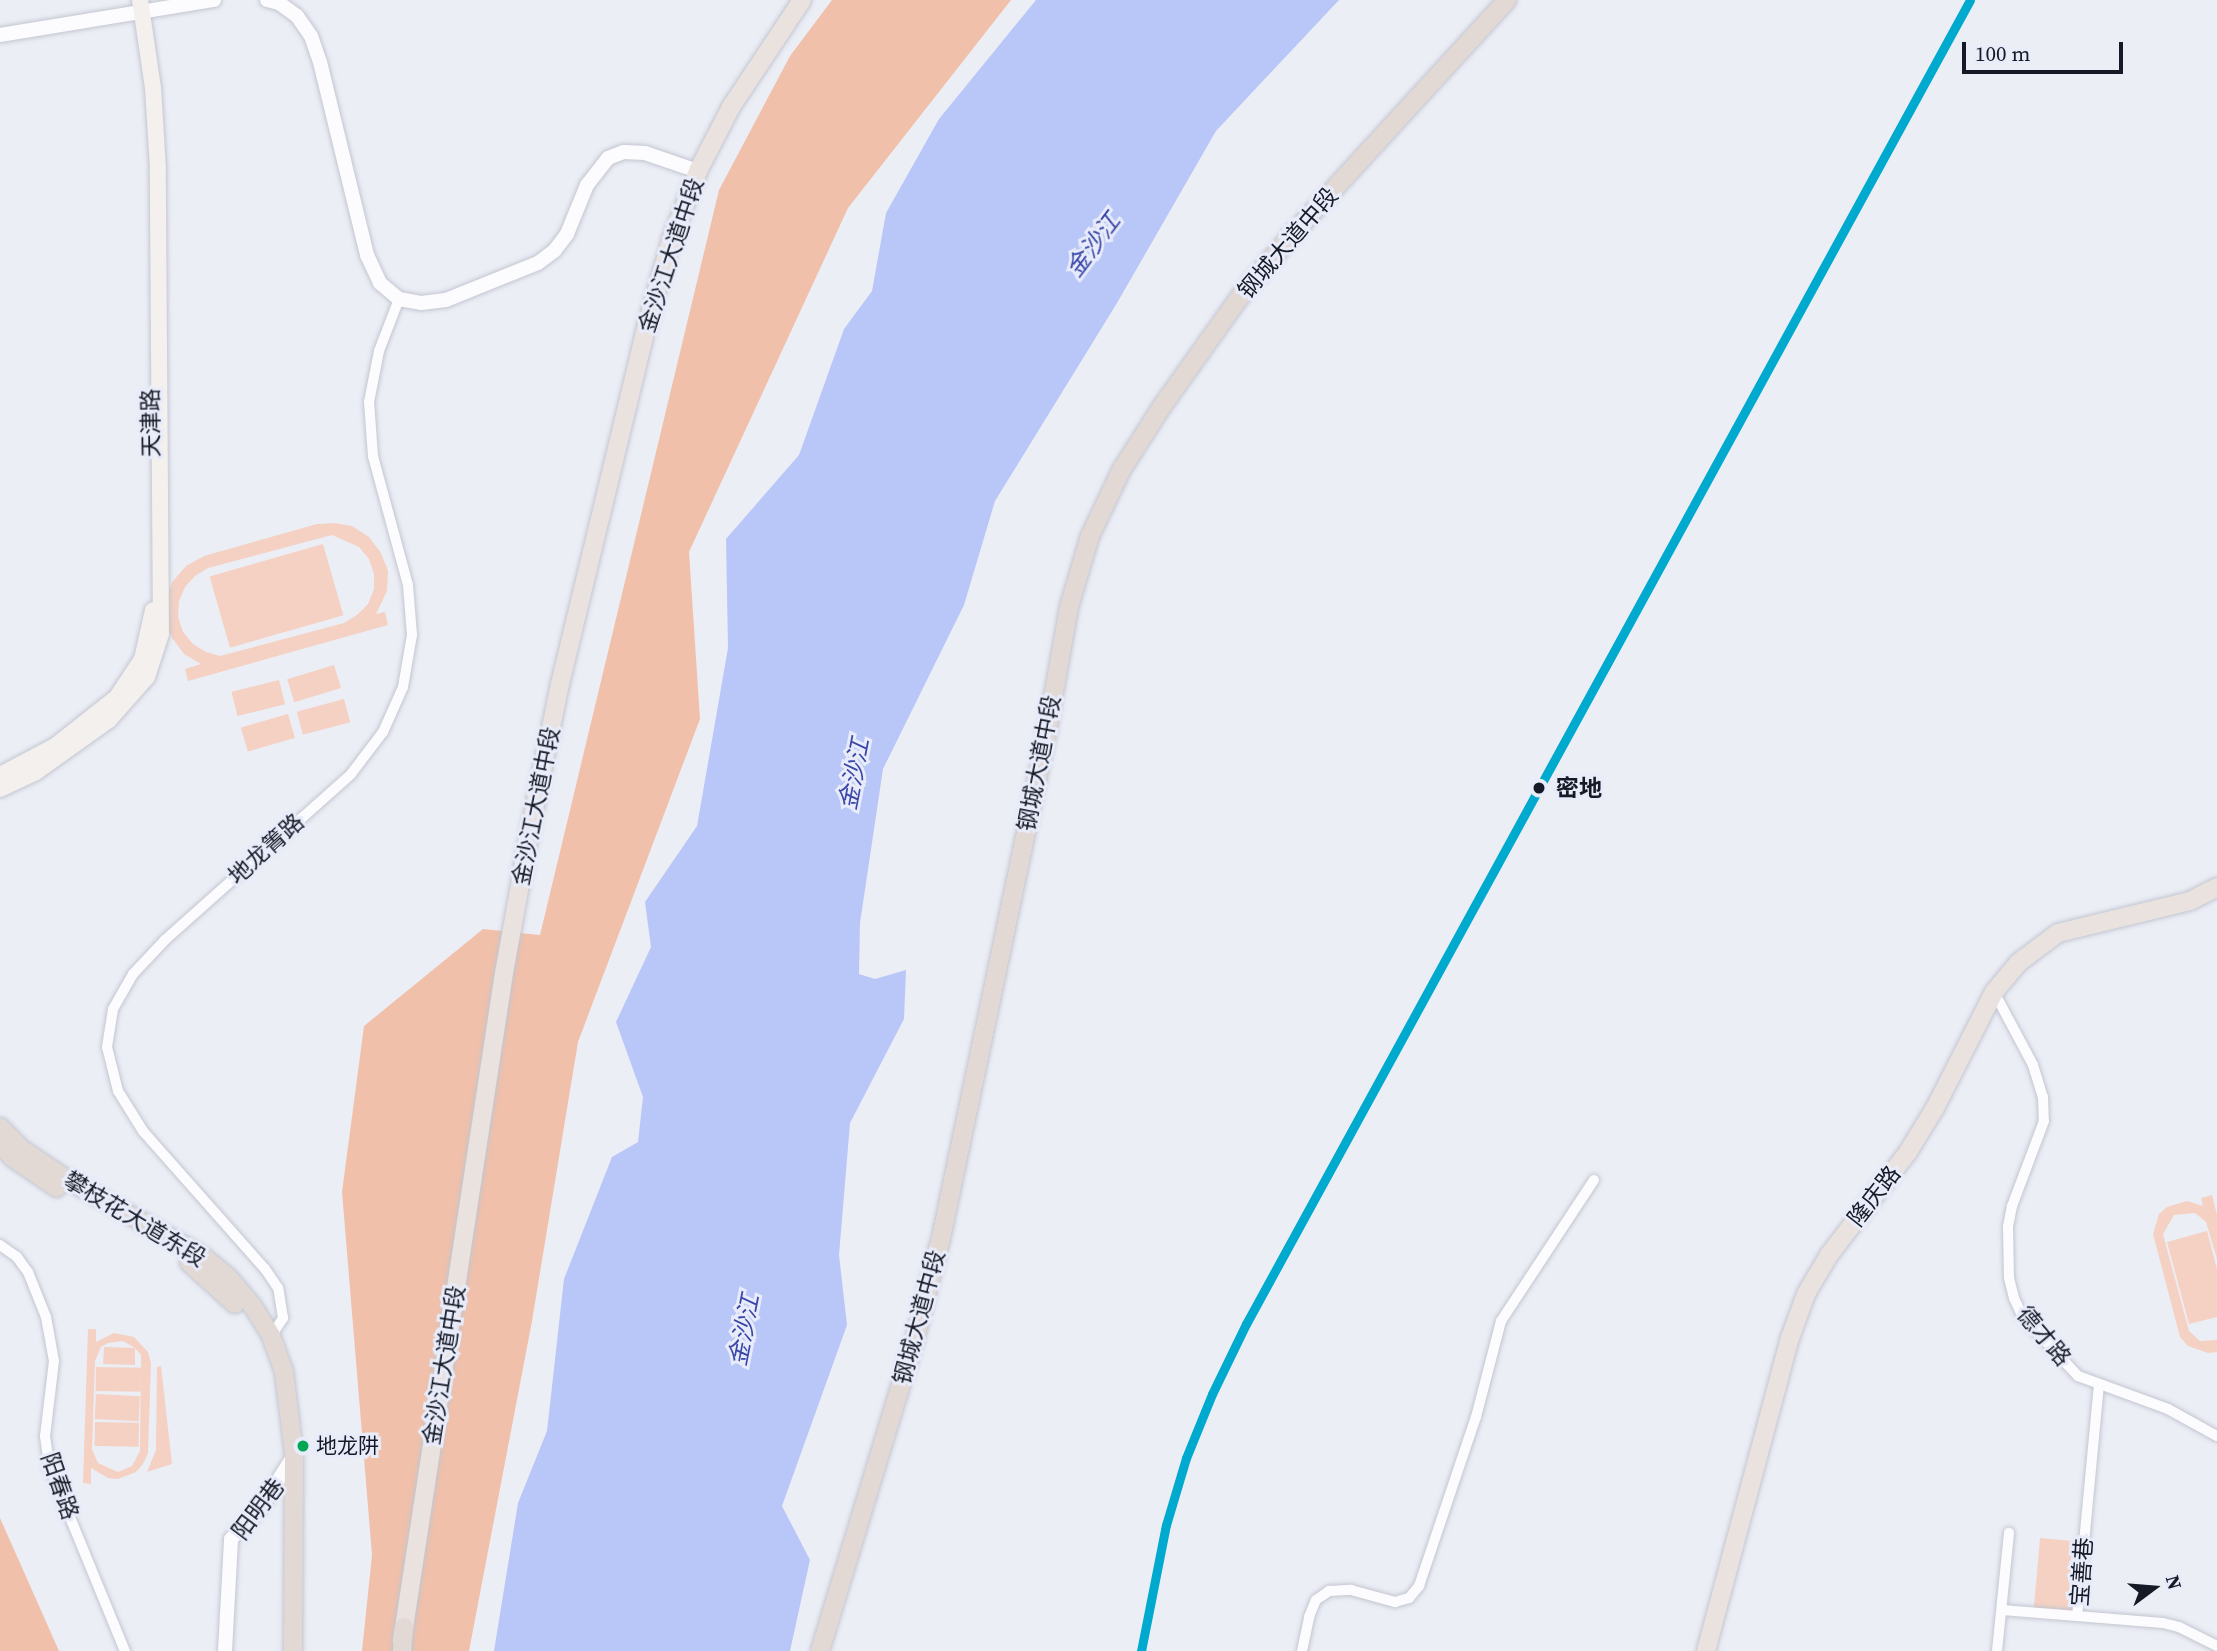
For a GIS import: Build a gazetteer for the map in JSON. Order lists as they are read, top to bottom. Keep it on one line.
{"streets":{"highway":["钢城大道中段","攀枝花大道东段"],"main road":["金沙江大道中段","天津路","隆庆路"],"street":["地龙箐路","德才路","阳春路","阳明巷","宝善巷"]},"crossings":[["地龙箐路","攀枝花大道东段"],["隆庆路","德才路"],["攀枝花大道东段","阳明巷"],["德才路","宝善巷"]],"water":["金沙江"],"places":["密地","地龙阱"],"scale_bar":"100 m","north":"right"}
